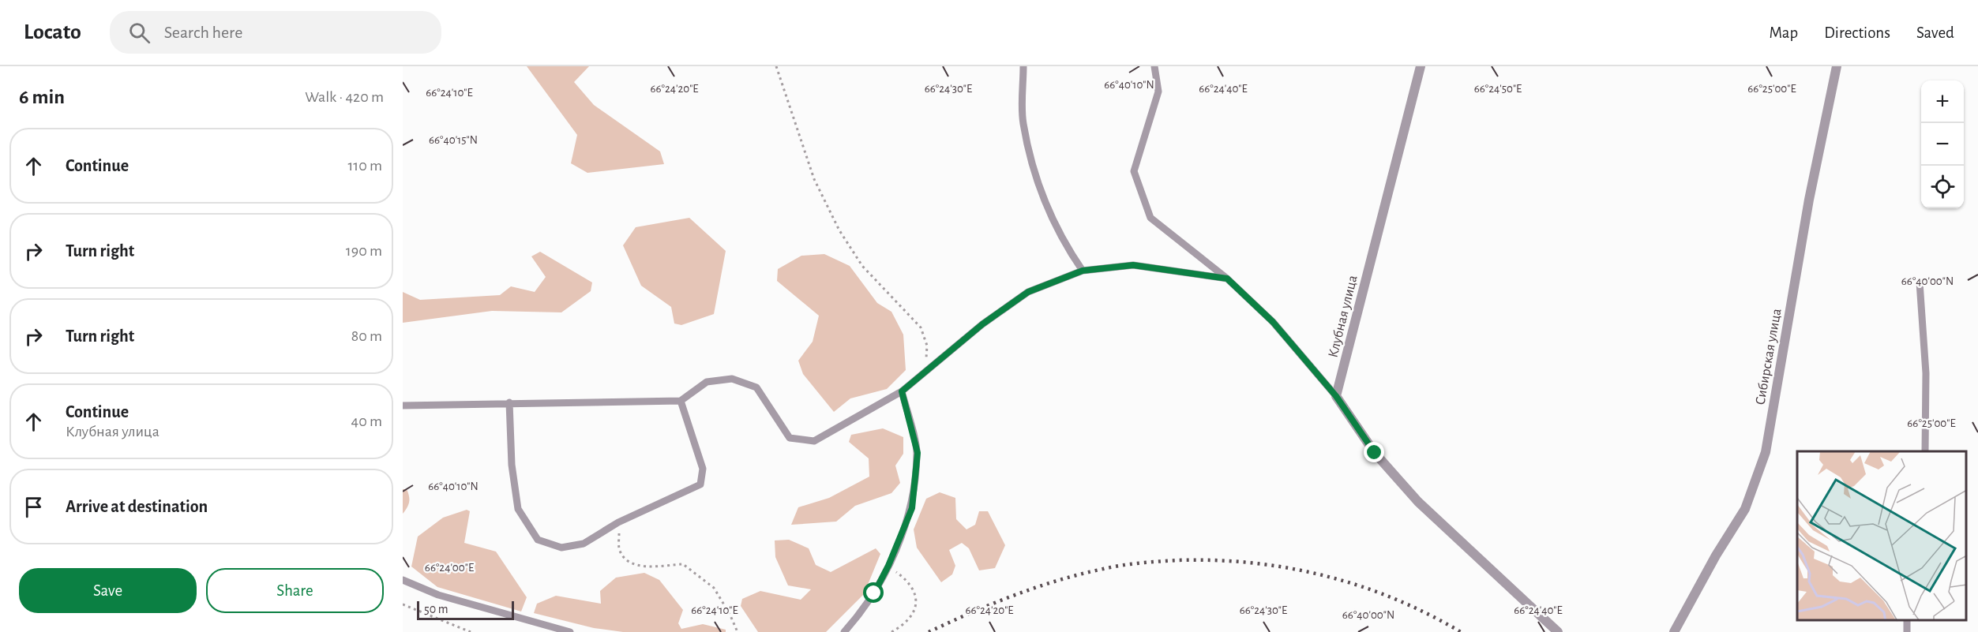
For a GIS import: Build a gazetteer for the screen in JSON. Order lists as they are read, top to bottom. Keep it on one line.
{"streets":{"street":["Клубная улица","Сибирская улица"]},"scale_bar":"50 m","page":{"header":"Locato","search":"Search here","nav":["Map","Directions","Saved"],"heading":["6 min","Walk · 420 m"],"map_buttons":["+","−"],"list":[["Continue","110 m"],["Turn right","190 m"],["Turn right","80 m"],["Continue","Клубная улица","40 m"],"Arrive at destination"],"buttons":["Save","Share"],"scale":"50 m"},"coordinates":["66°40'10\"N","66°24'20\"E","66°24'30\"E","66°24'40\"E","66°24'50\"E","66°25'00\"E","66°24'10\"E","66°40'15\"N","66°40'00\"N","66°24'00\"E"]}
